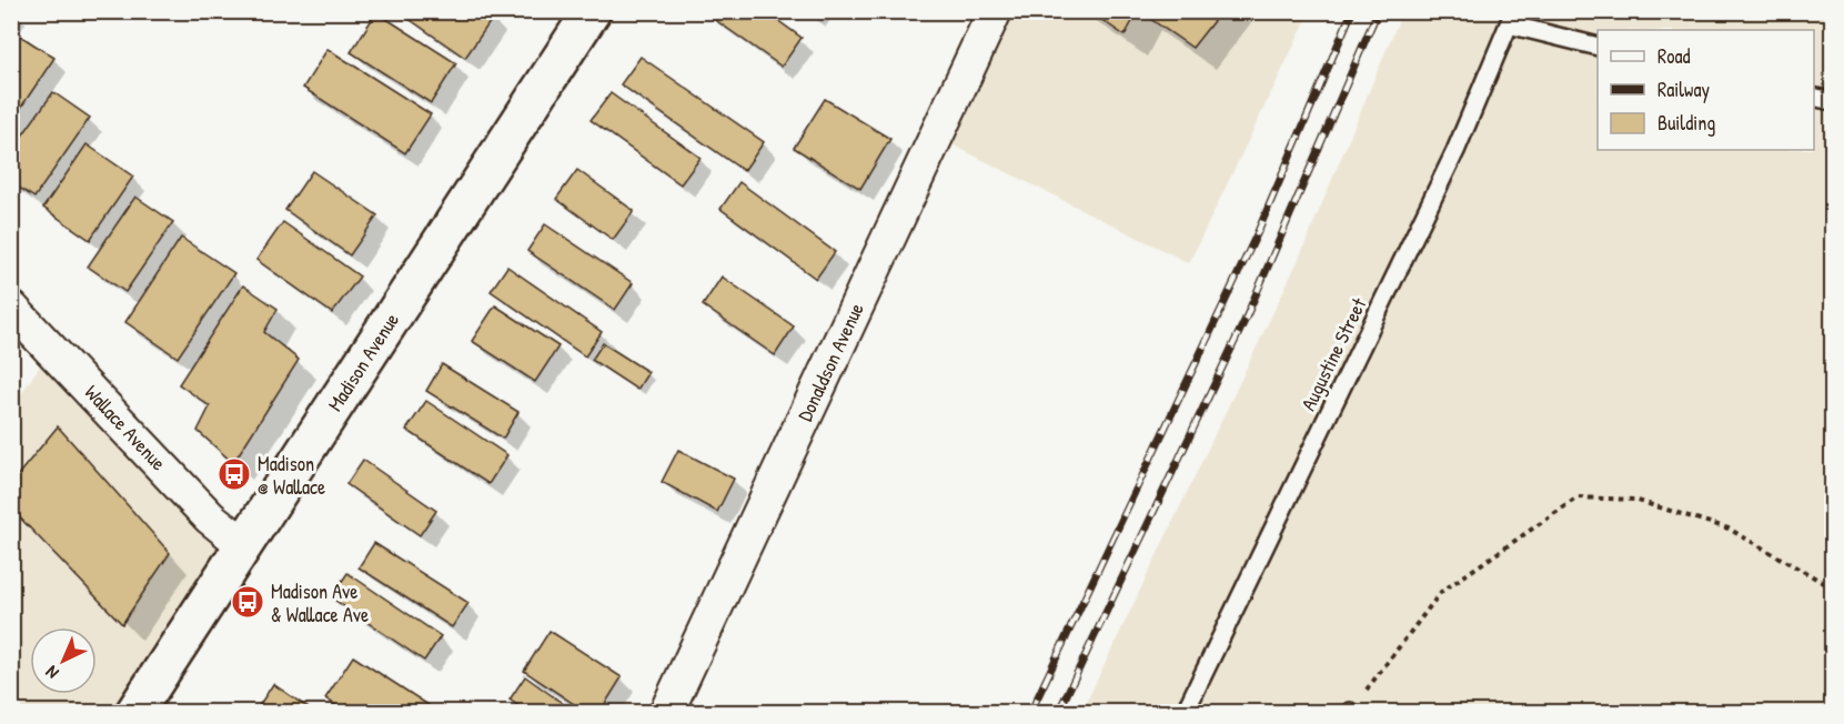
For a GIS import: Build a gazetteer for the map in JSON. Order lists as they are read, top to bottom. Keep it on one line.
{"streets":{"main road":["Madison Avenue"],"street":["Donaldson Avenue","Wallace Avenue"],"lane":["Augustine Street"]},"crossings":[["Madison Avenue","Wallace Avenue"]],"places":{"bus stop":["Madison @ Wallace","Madison Ave & Wallace Ave"]},"legend":["Road","Railway","Building"],"north":"bottom left"}
